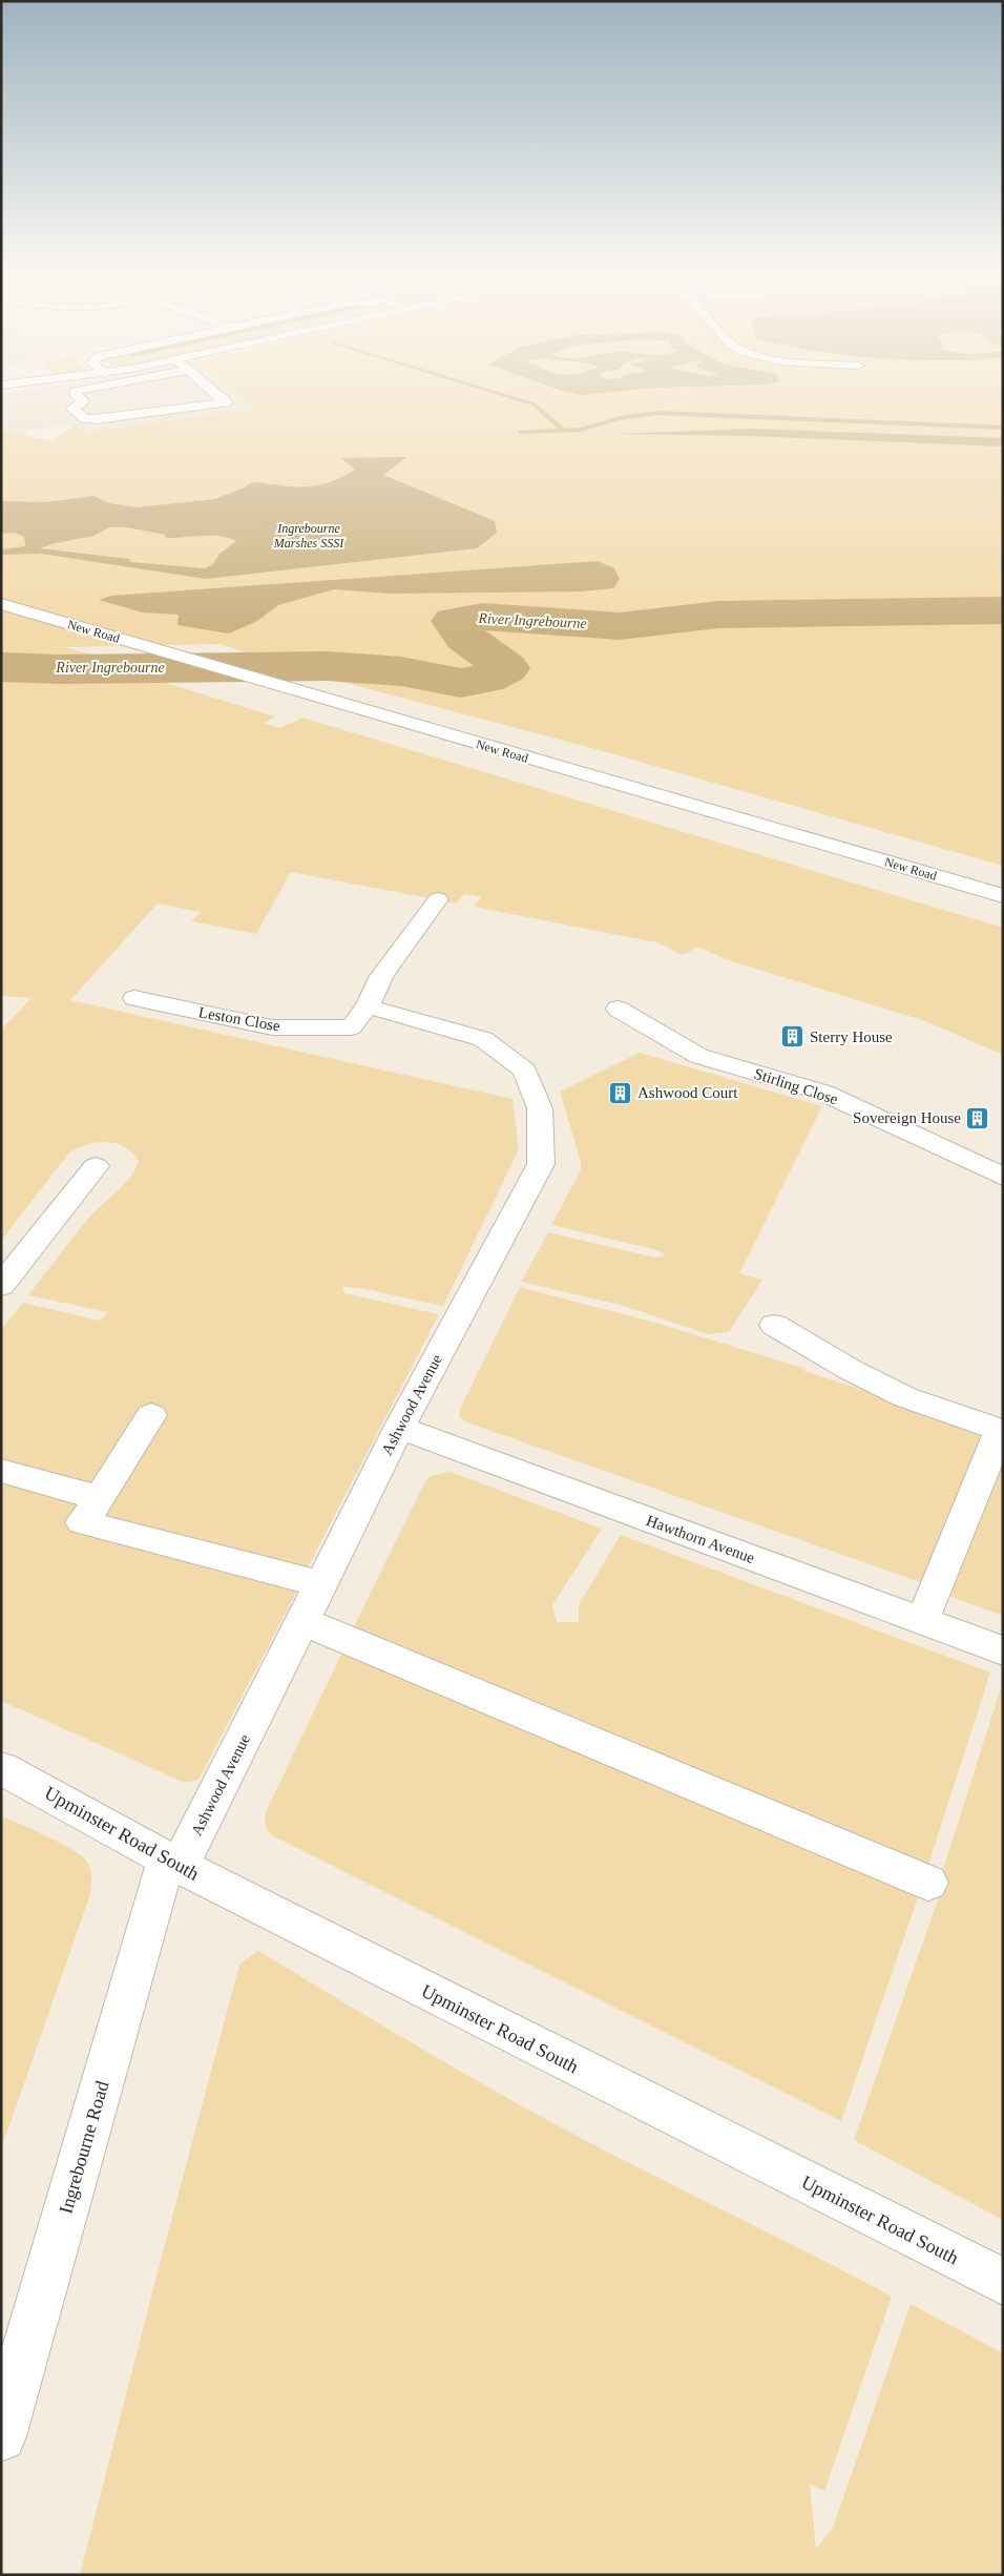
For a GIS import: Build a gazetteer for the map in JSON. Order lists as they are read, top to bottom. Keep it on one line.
{"streets":{"street":["New Road","Leston Close","Stirling Close","Ashwood Avenue","Hawthorn Avenue","Upminster Road South","Ingrebourne Road"]},"crossings":[["Leston Close","Ashwood Avenue"],["Ashwood Avenue","Hawthorn Avenue"],["Ashwood Avenue","Upminster Road South"],["Ashwood Avenue","Ingrebourne Road"],["Upminster Road South","Ingrebourne Road"]],"water":["River Ingrebourne"],"parks":["Ingrebourne Marshes SSSI"],"places":{"building":["Sterry House","Ashwood Court","Sovereign House"]}}
